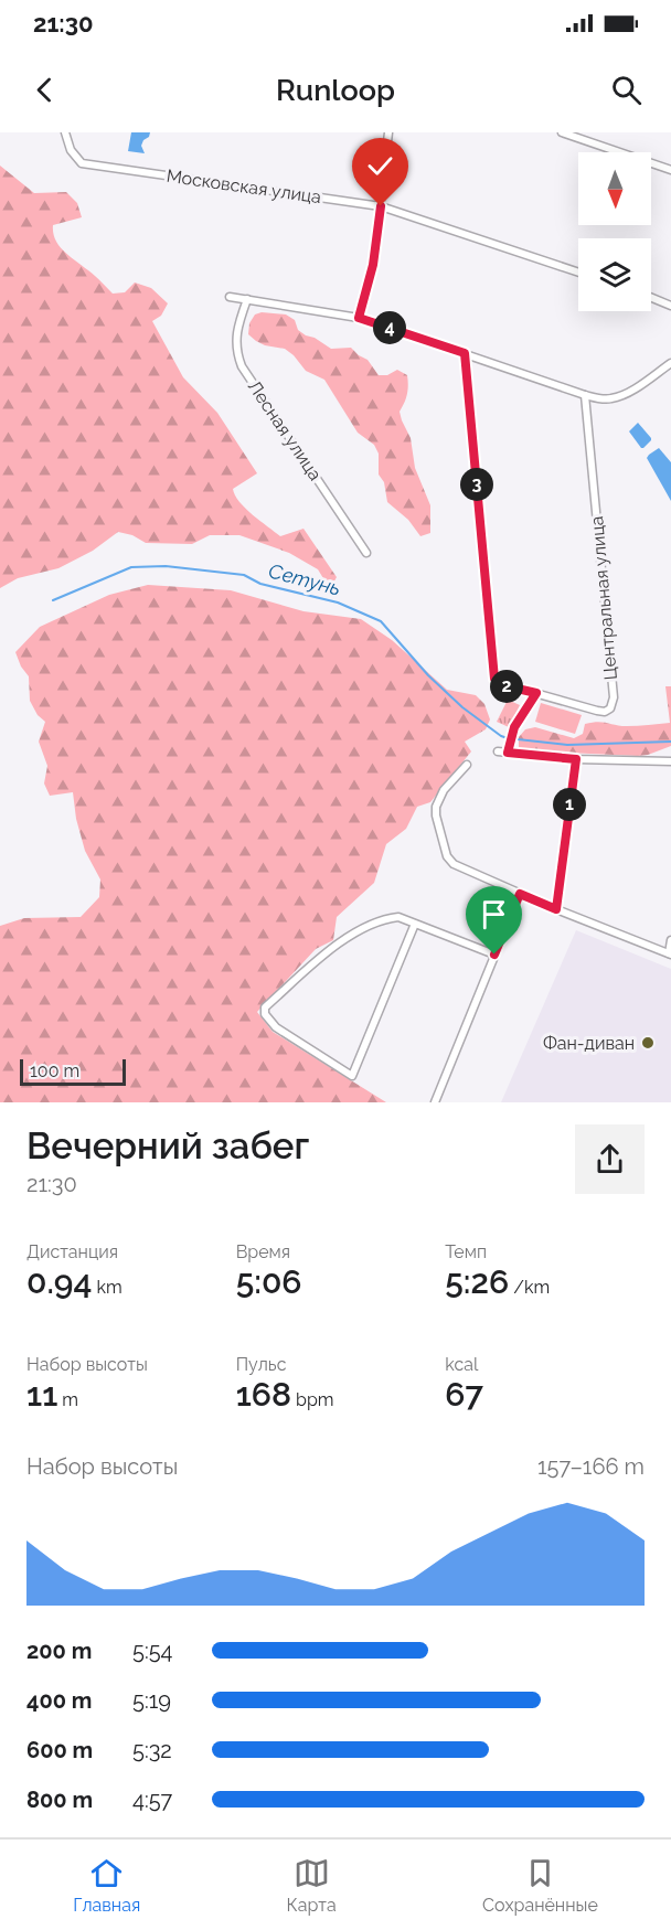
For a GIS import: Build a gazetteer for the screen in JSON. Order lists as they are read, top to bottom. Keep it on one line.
{"streets":{"street":["Московская улица","Лесная улица","Центральная улица"]},"water":["Сетунь"],"places":["Фан-диван"],"scale_bar":"100 m","north":"bottom","page":{"status":"21:30","header":"Runloop","pins":["4","3","2","1"],"scale":"100 m","heading":["Вечерний забег","21:30"],"stats":[["Дистанция","0.94 km"],["Время","5:06"],["Темп","5:26 /km"],["Набор высоты","11 m"],["Пульс","168 bpm"],["kcal","67"]],"chart":["Набор высоты","157–166 m"],"list":[{"name":"200 m","note":"5:54"},{"name":"400 m","note":"5:19"},{"name":"600 m","note":"5:32"},{"name":"800 m","note":"4:57"}],"tabs":["Главная","Карта","Сохранённые"]}}
